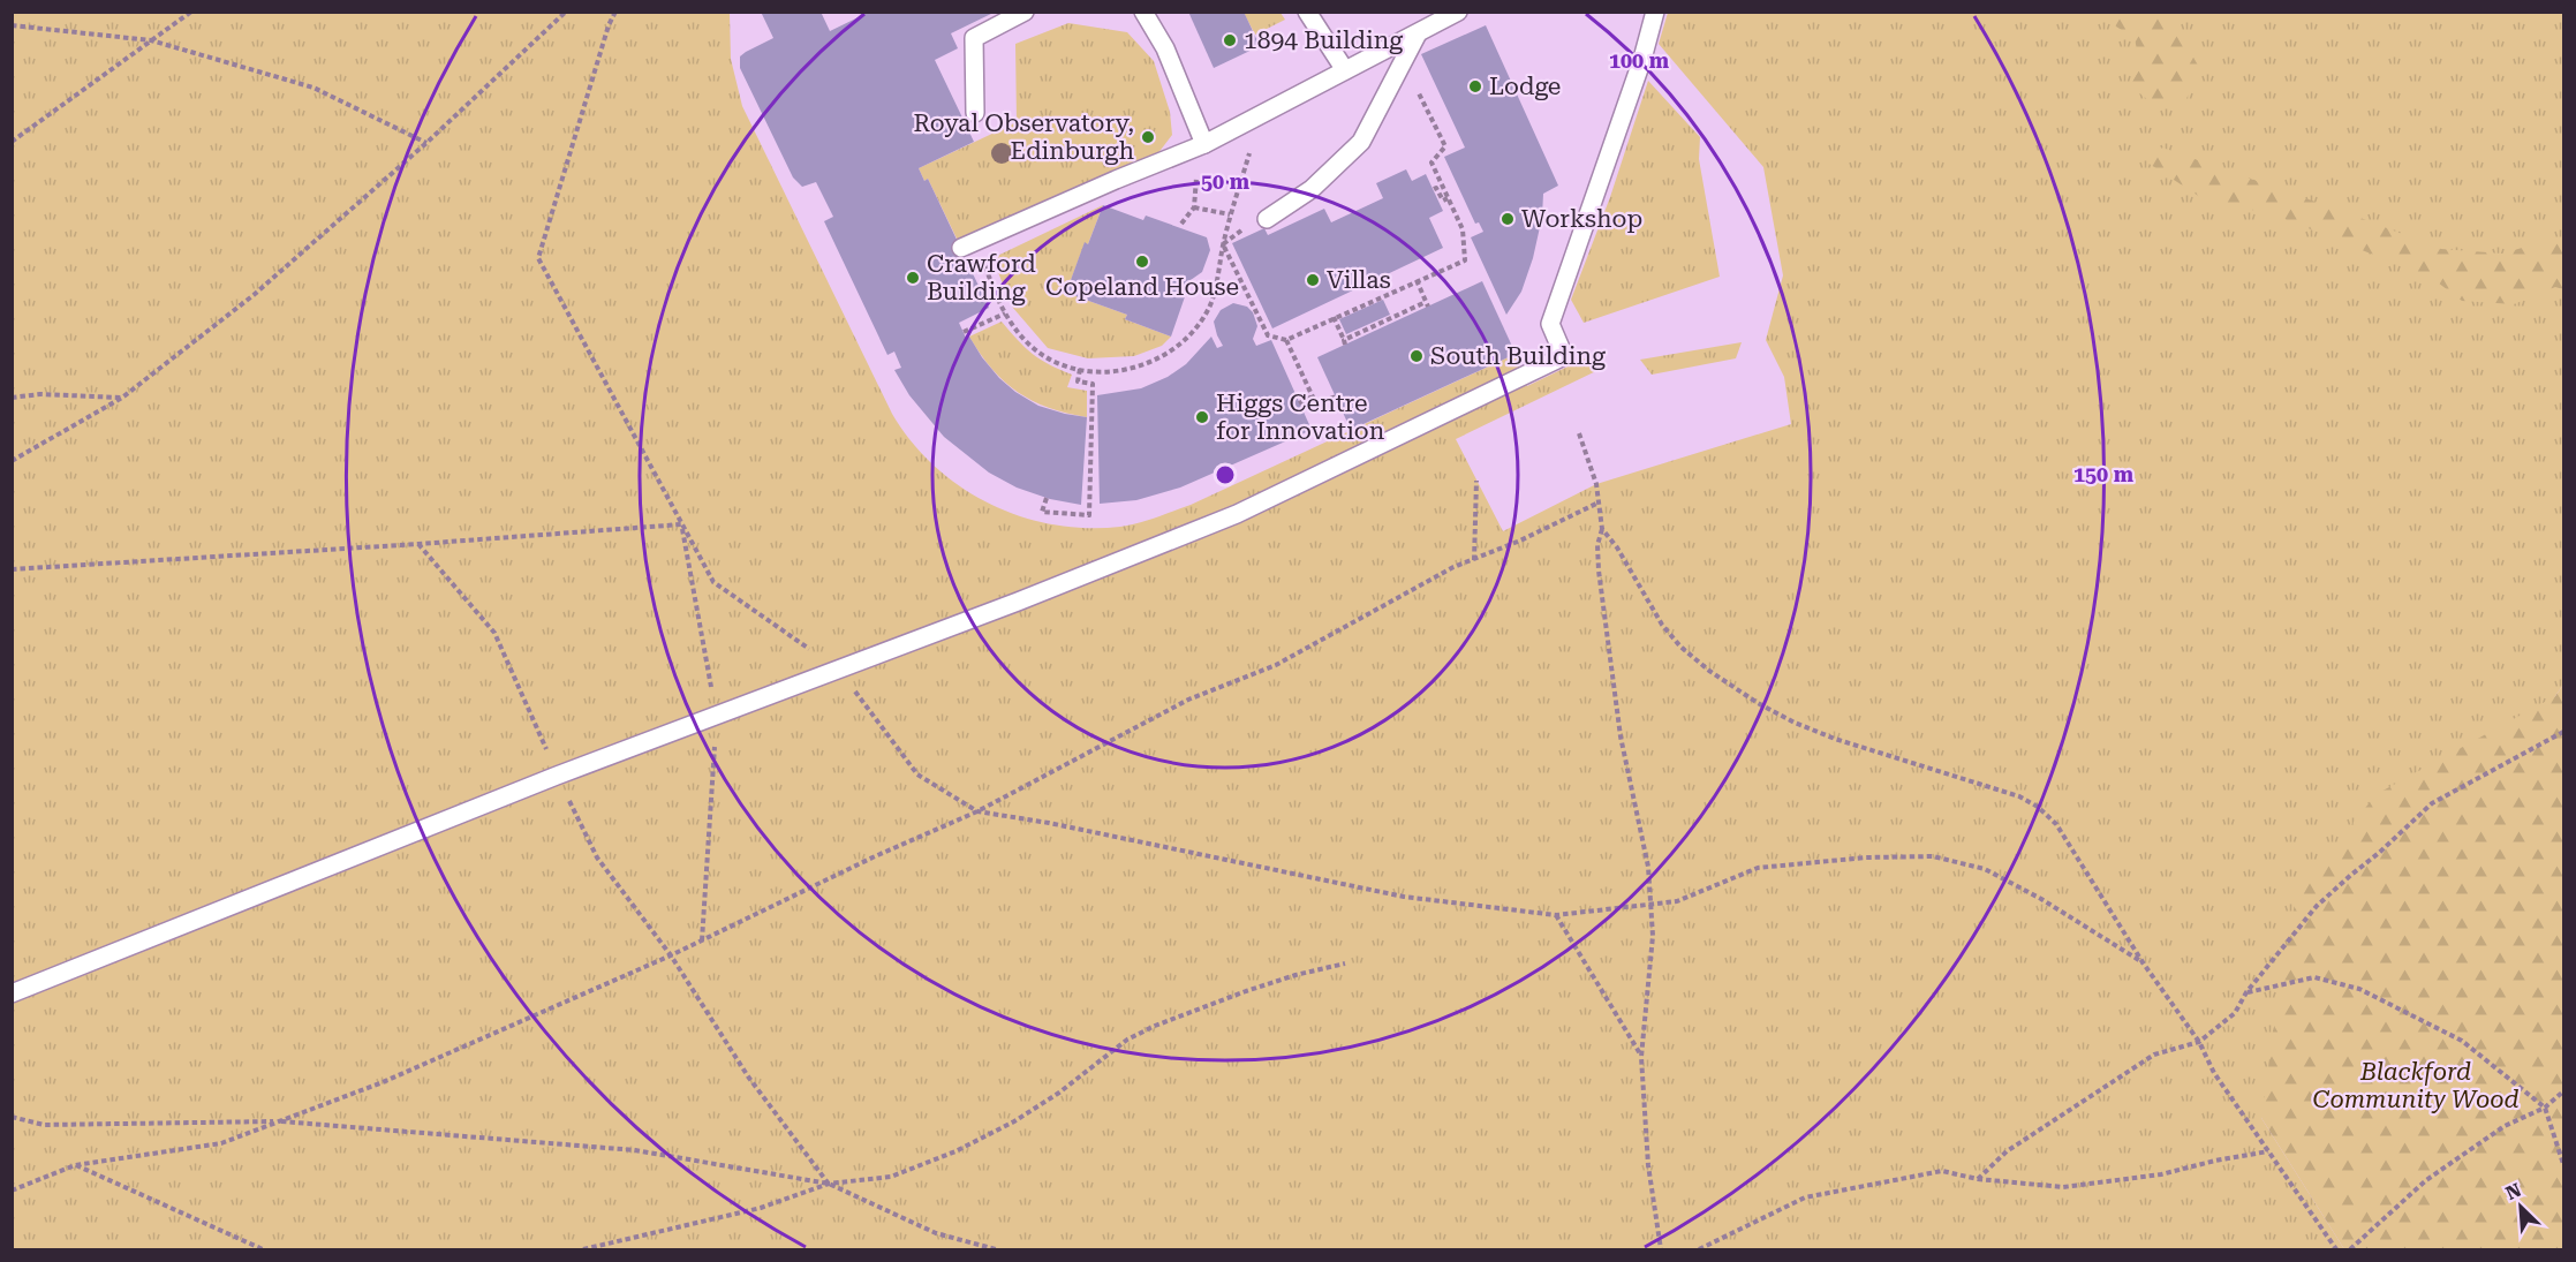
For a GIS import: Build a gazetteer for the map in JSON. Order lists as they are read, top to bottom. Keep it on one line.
{"parks":["Blackford Community Wood"],"places":["1894 Building","Lodge","Royal Observatory, Edinburgh","Workshop","Copeland House","Crawford Building","Villas","South Building","Higgs Centre for Innovation"],"north":"top left","rings":["100 m","50 m","150 m"]}
